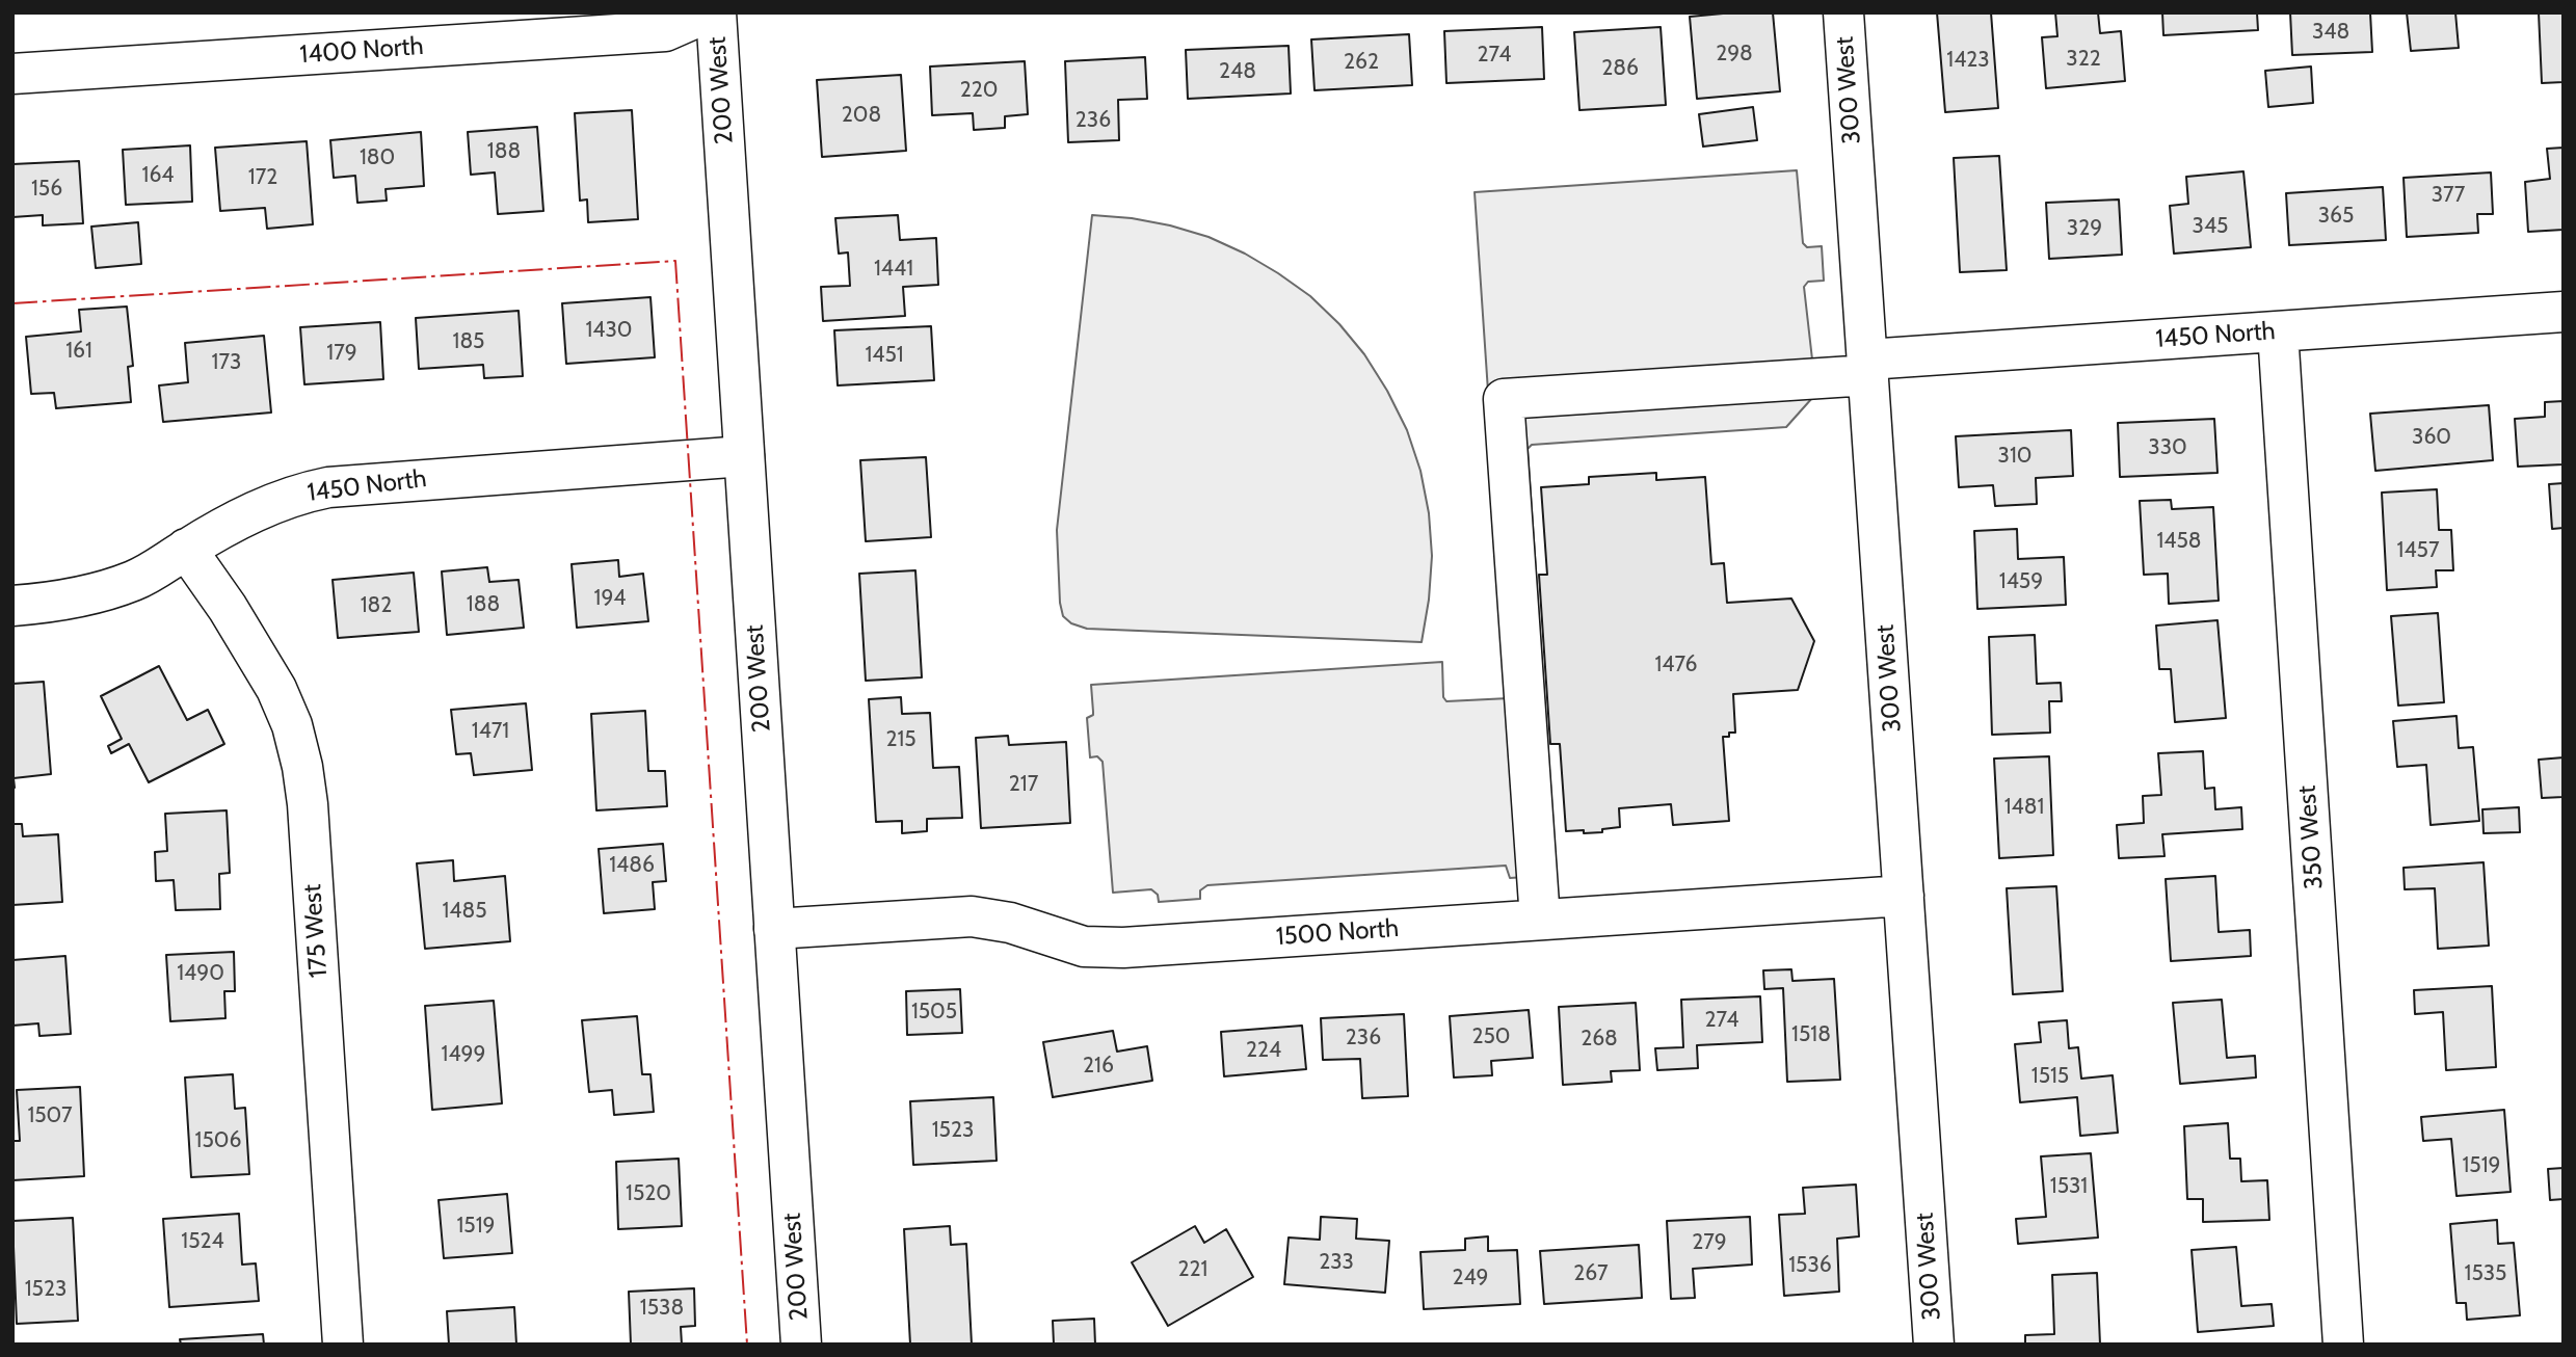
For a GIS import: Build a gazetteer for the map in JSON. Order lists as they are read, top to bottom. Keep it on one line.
{"streets":{"street":["1400 North","200 West","300 West","1450 North","350 West","175 West","1500 North"]},"crossings":[["200 West","1450 North"],["200 West","1500 North"],["300 West","1450 North"],["300 West","1500 North"],["1450 North","350 West"],["1450 North","175 West"],["1450 North","1500 North"]],"house_numbers":["348","298","274","322","1423","262","286","248","220","208","236","188","180","164","172","156","377","365","345","329","1441","1430","185","161","179","1451","173","360","330","310","1458","1457","1459","194","188","182","1476","1471","215","217","1481","1486","1485","1490","1505","274","1518","250","236","268","224","1499","216","1515","1507","1523","1506","1519","1531","1520","1519","1524","279","233","1536","221","267","1535","249","1523","1538"]}
